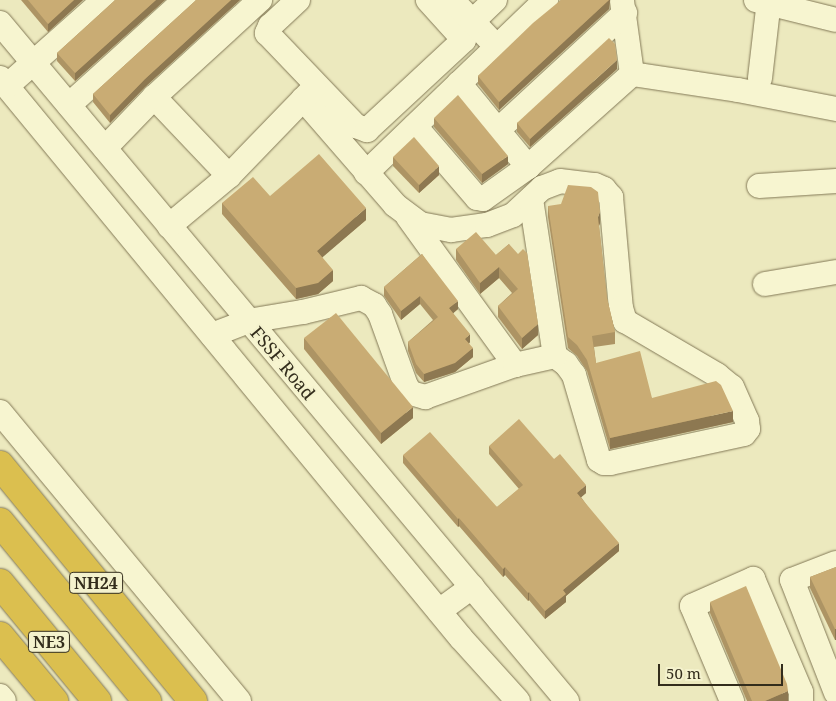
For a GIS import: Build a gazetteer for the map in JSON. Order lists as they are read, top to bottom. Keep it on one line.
{"streets":{"highway":["NH24","NE3"],"street":["FSSF Road"]},"scale_bar":"50 m"}
